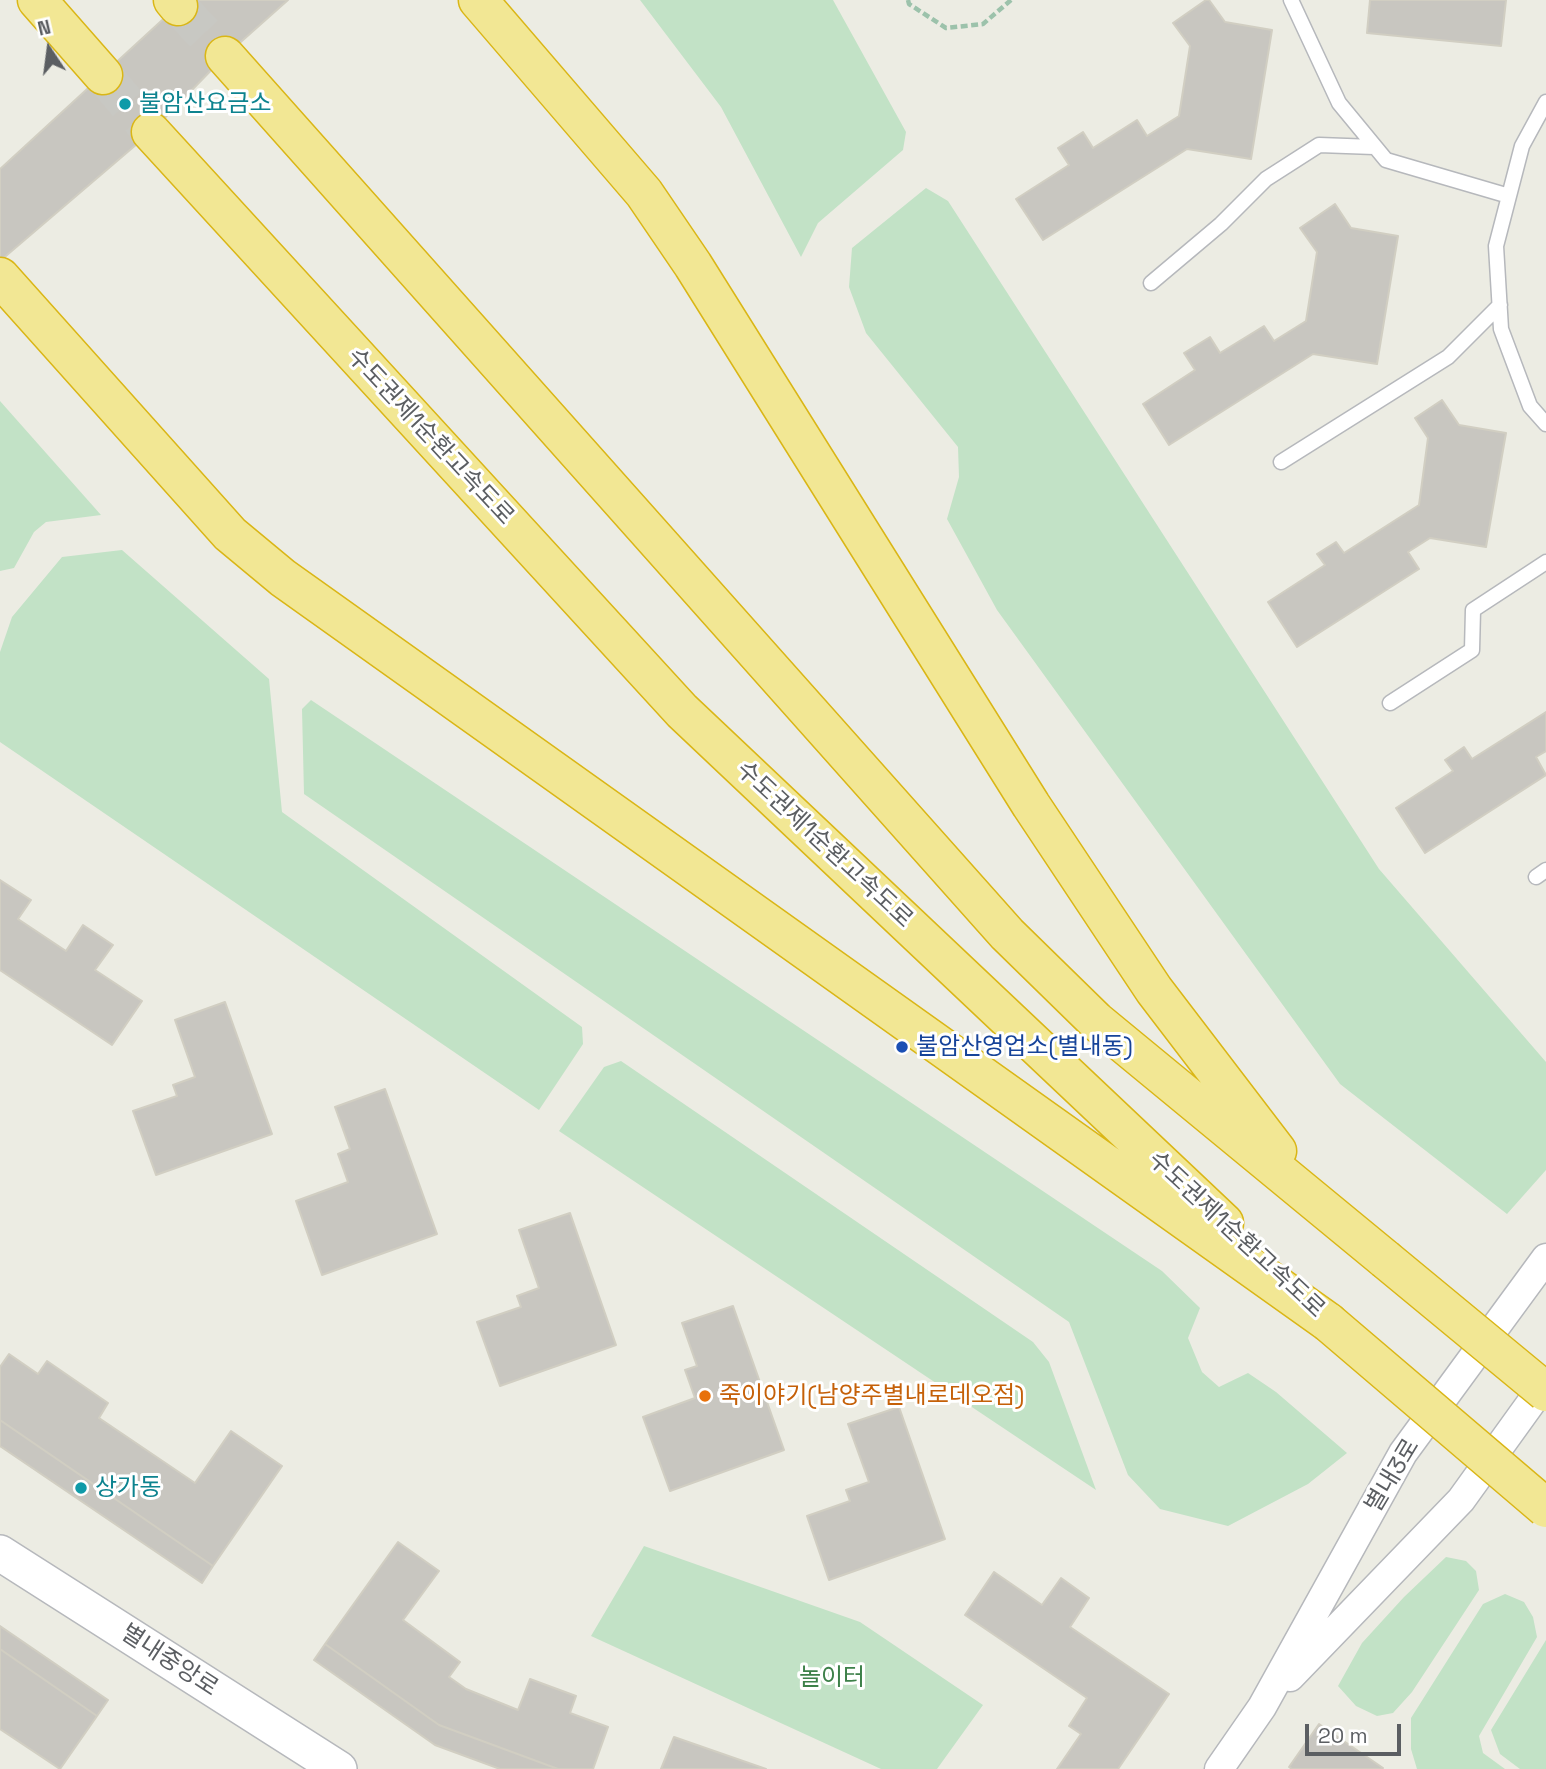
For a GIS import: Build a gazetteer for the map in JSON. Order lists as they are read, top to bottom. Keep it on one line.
{"streets":{"highway":["수도권제1순환고속도로"],"street":["별내3로","별내중앙로"]},"parks":["놀이터"],"places":["불암산요금소","불암산영업소(별내동)","죽이야기(남양주별내로데오점)","상가동"],"scale_bar":"20 m","north":"top"}
